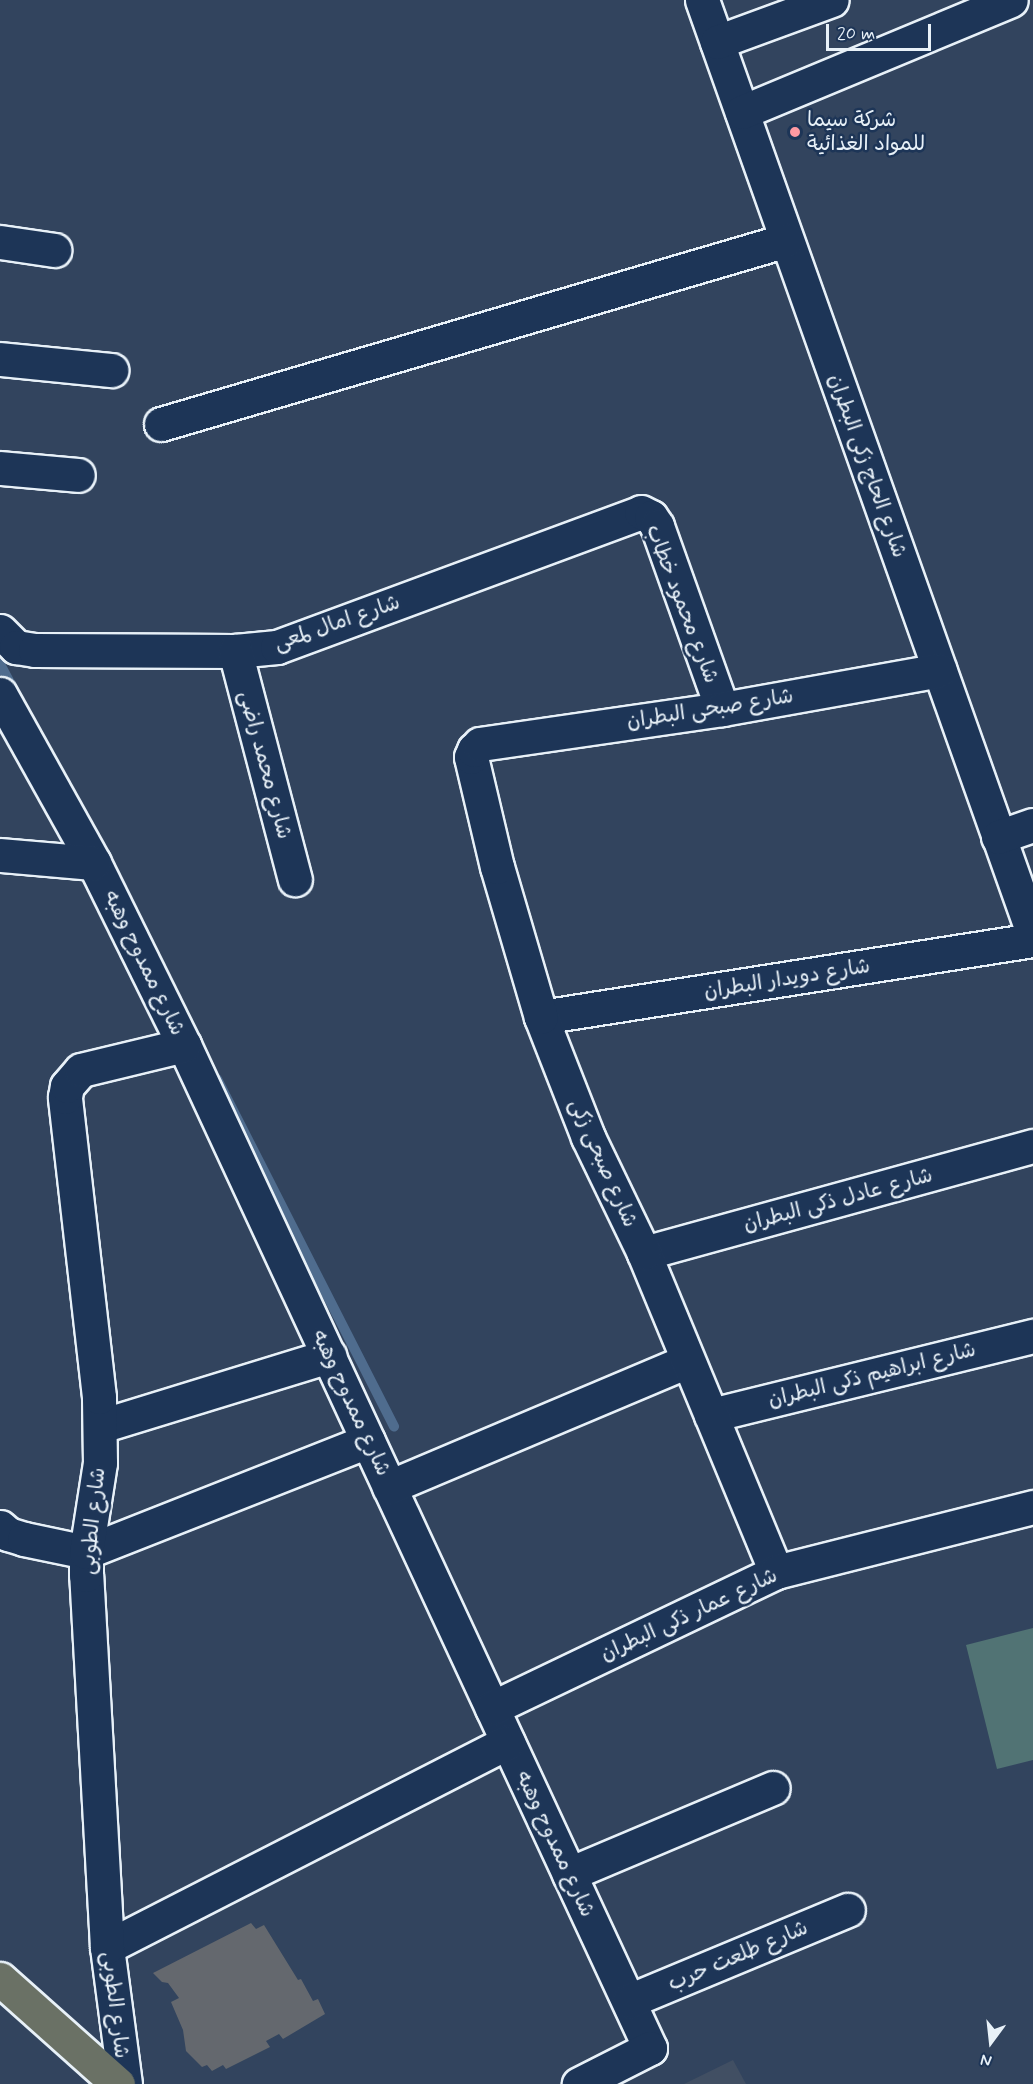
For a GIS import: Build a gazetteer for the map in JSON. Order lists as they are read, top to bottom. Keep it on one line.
{"streets":{"street":["شارع الحاج زكى البطران","شارع محمود خطاب","شارع امال لمعى","شارع صبحى البطران","شارع محمد راضى","شارع ممدوح وهبه","شارع دويدار البطران","شارع صبحى زكى","شارع عادل ذكى البطران","شارع ابراهيم ذكى البطران","شارع الطوبى","شارع عمار ذكى البطران","شارع طلعت حرب"]},"crossings":[["شارع الحاج زكى البطران","شارع صبحى البطران"],["شارع محمود خطاب","شارع امال لمعى"],["شارع محمود خطاب","شارع صبحى البطران"],["شارع امال لمعى","شارع محمد راضى"],["شارع صبحى البطران","شارع صبحى زكى"],["شارع ممدوح وهبه","شارع الطوبى"],["شارع ممدوح وهبه","شارع عمار ذكى البطران"],["شارع ممدوح وهبه","شارع طلعت حرب"],["شارع دويدار البطران","شارع صبحى زكى"],["شارع صبحى زكى","شارع عادل ذكى البطران"],["شارع صبحى زكى","شارع ابراهيم ذكى البطران"],["شارع صبحى زكى","شارع عمار ذكى البطران"]],"places":["شركة سيما للمواد الغذائية"],"scale_bar":"20 m","north":"bottom"}
